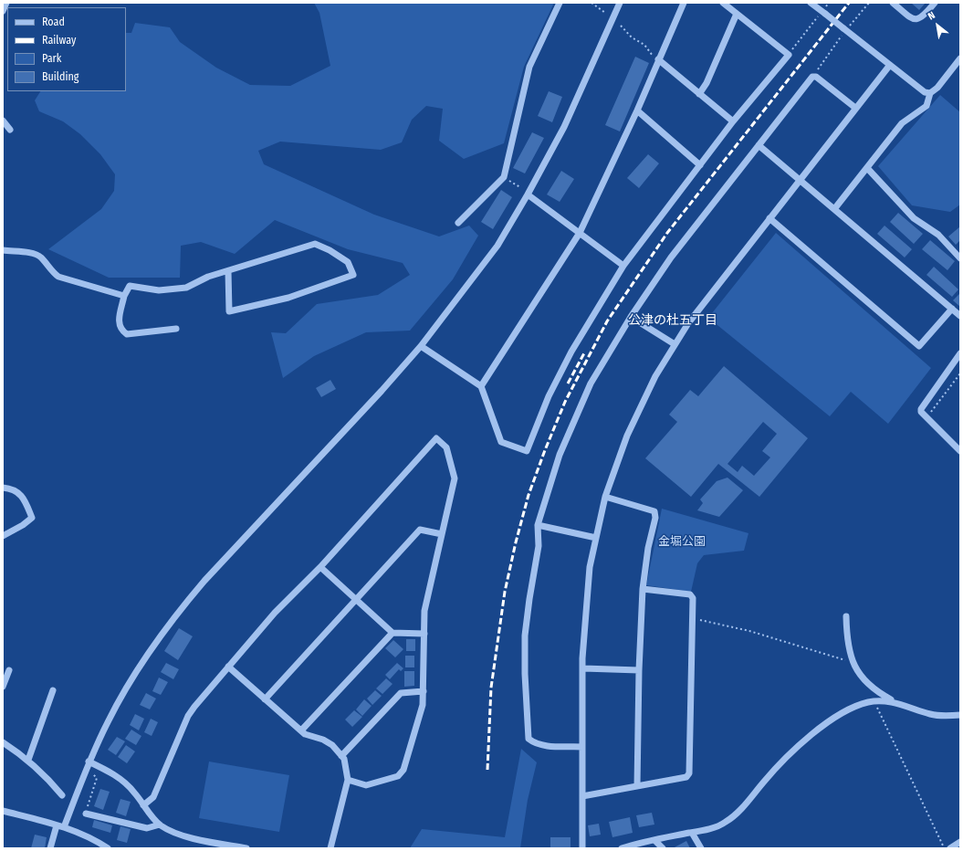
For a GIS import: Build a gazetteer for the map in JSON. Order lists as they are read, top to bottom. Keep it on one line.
{"districts":["公津の杜五丁目"],"parks":["金堀公園"],"legend":["Road","Railway","Park","Building"],"north":"top left"}
